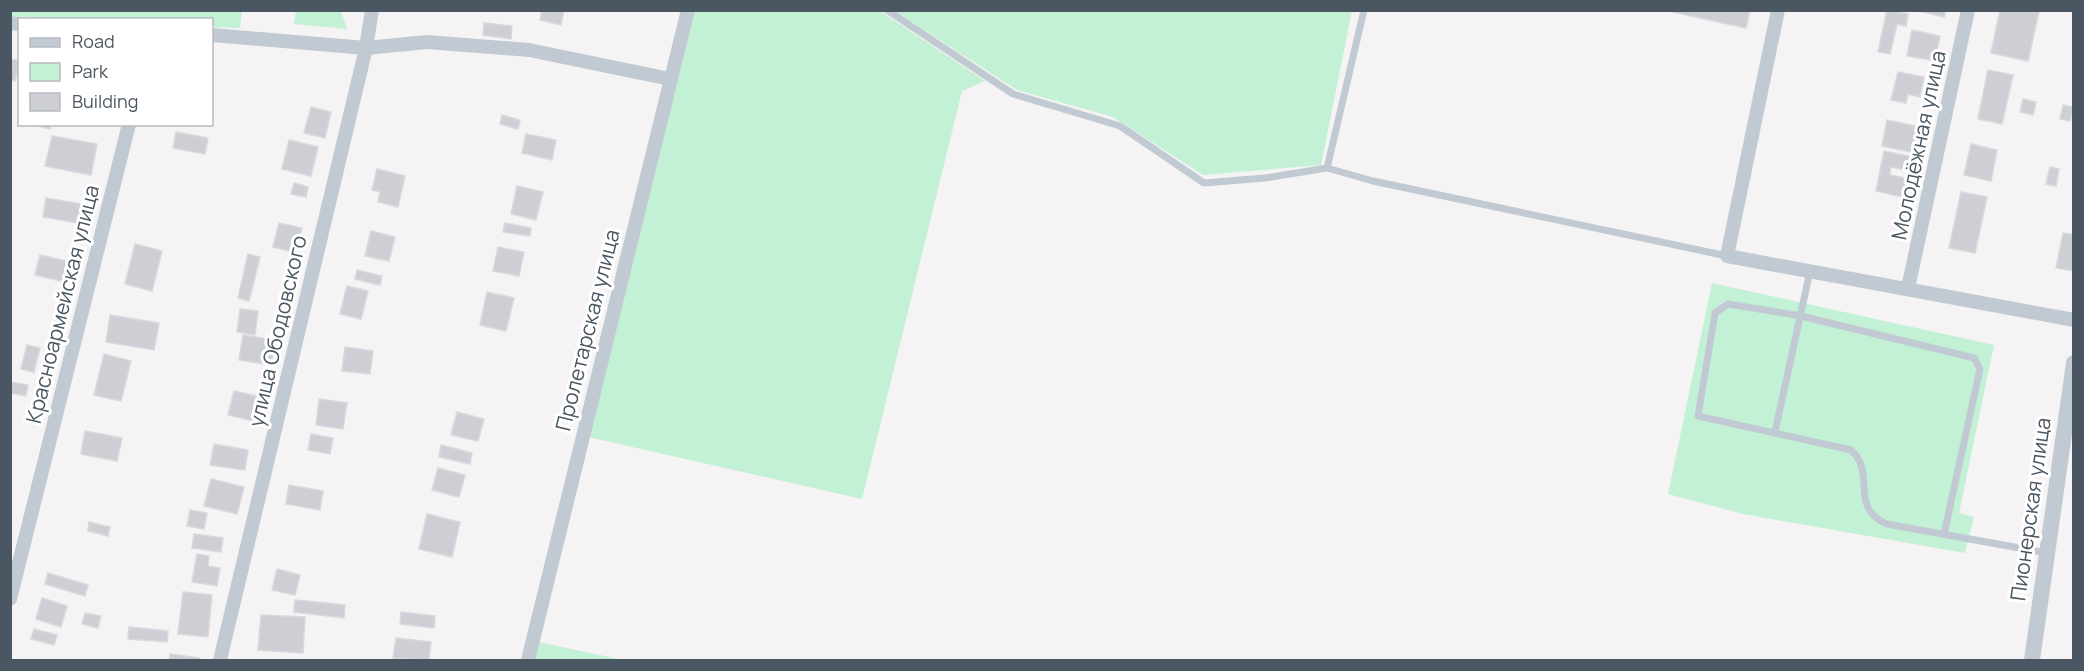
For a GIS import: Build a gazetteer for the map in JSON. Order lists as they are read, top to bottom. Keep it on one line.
{"streets":{"street":["Молодёжная улица","Красноармейская улица","Пролетарская улица","улица Ободовского","Пионерская улица"]},"legend":["Road","Park","Building"]}
